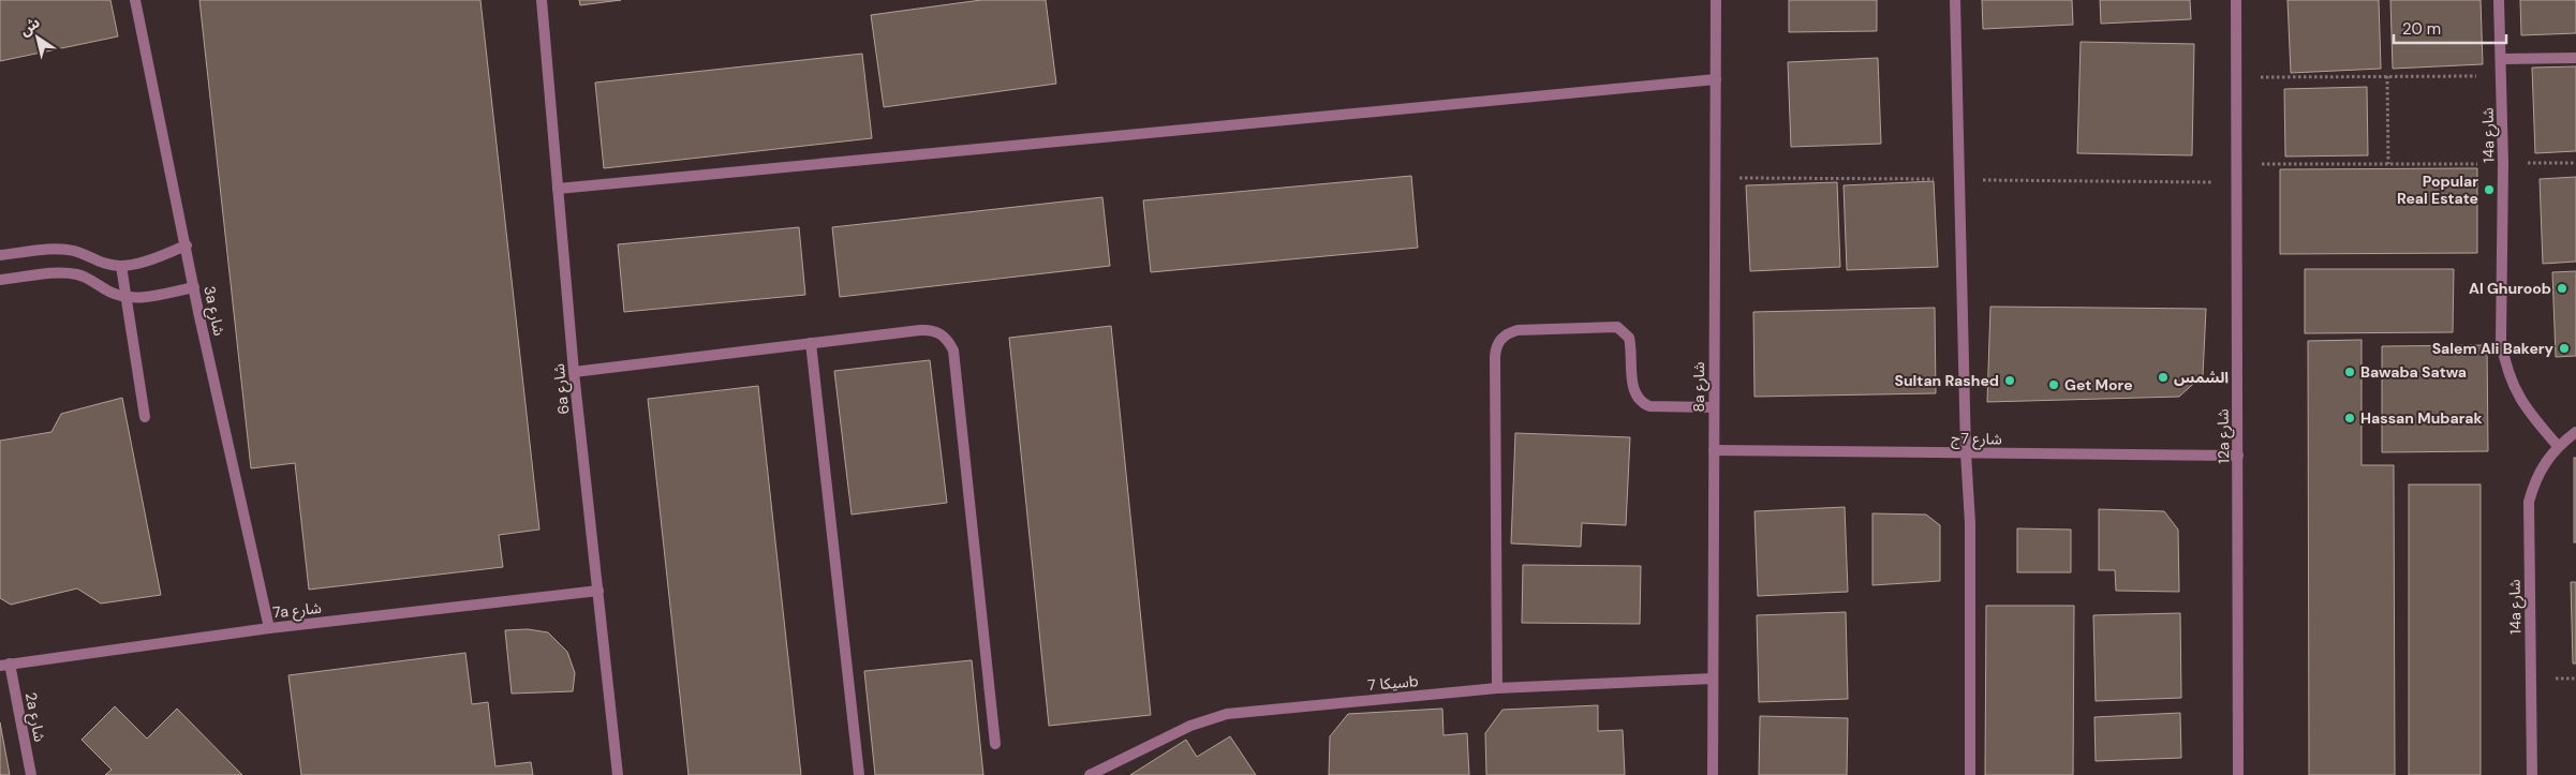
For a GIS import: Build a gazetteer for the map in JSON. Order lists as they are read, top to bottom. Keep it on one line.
{"streets":{"street":["14a شارع","3a شارع","8a شارع","6a شارع","12a شارع","شارع 7ج","7a شارع","سيكا 7b","2a شارع"]},"crossings":[["3a شارع","7a شارع"],["8a شارع","شارع 7ج"],["8a شارع","سيكا 7b"],["6a شارع","7a شارع"],["12a شارع","شارع 7ج"],["7a شارع","2a شارع"]],"places":["Popular Real Estate","Al Ghuroob","Salem Ali Bakery","Bawaba Satwa","الشمس","Sultan Rashed","Get More","Hassan Mubarak"],"scale_bar":"20 m","north":"top left"}
